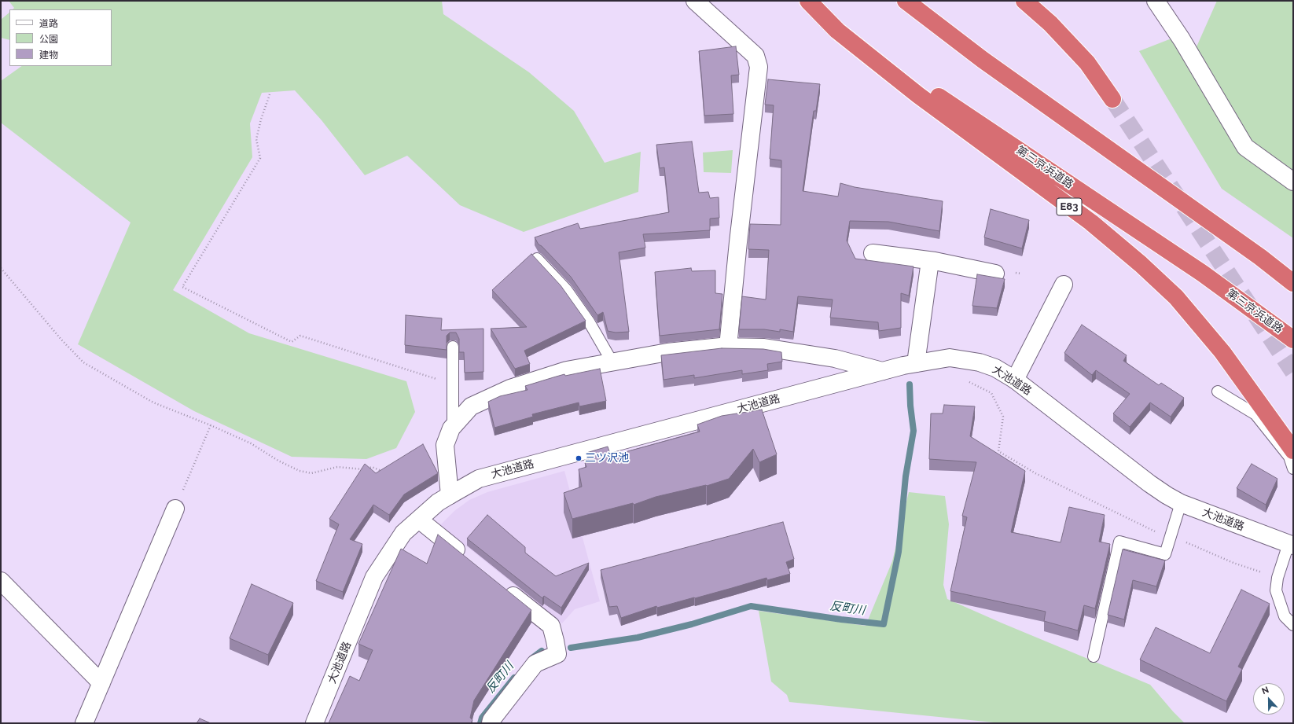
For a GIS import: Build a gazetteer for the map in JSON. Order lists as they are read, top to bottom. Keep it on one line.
{"streets":{"highway":["第三京浜道路","E83"],"street":["大池道路"]},"water":["反町川"],"places":["三ツ沢池"],"legend":["道路","公園","建物"],"north":"top"}
